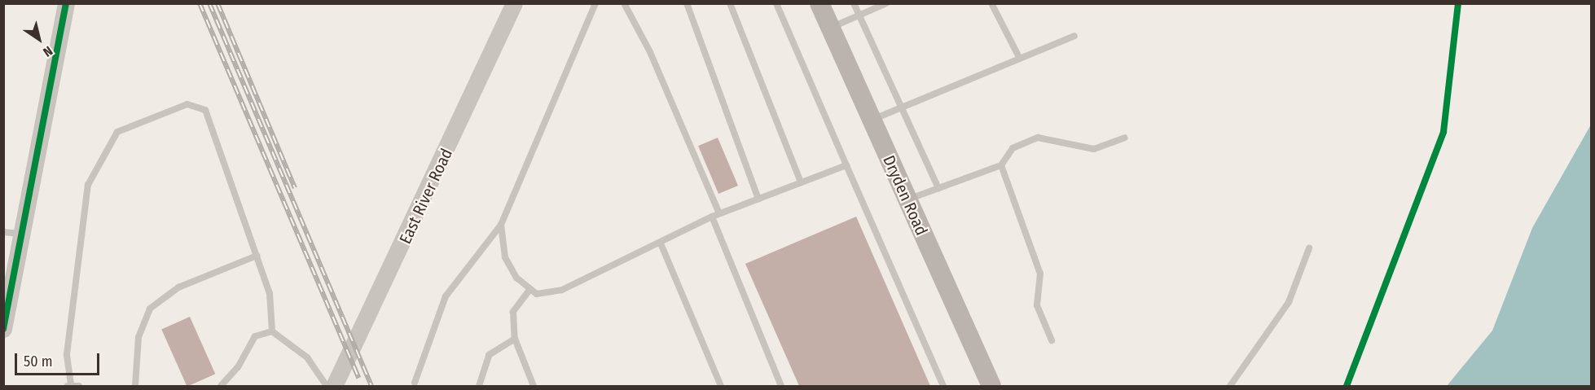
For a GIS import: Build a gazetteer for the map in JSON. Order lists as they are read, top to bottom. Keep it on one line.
{"streets":{"main road":["Dryden Road"],"street":["East River Road"]},"scale_bar":"50 m","north":"bottom right"}
